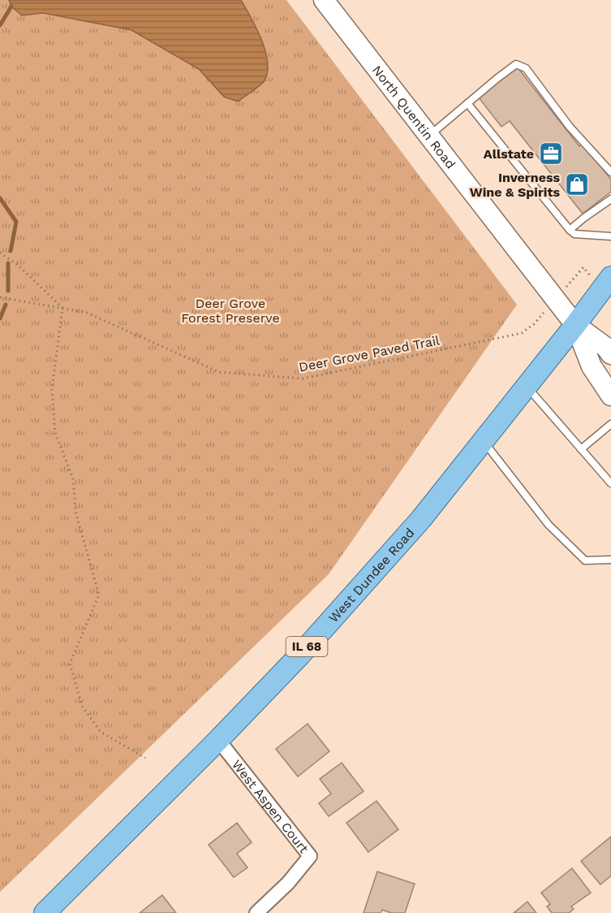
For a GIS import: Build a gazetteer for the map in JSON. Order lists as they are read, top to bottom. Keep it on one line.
{"streets":{"main road":["North Quentin Road","West Dundee Road","IL 68"],"street":["West Aspen Court"],"path":["Deer Grove Paved Trail"]},"crossings":[["North Quentin Road","West Dundee Road"],["West Dundee Road","West Aspen Court"]],"parks":["Deer Grove Forest Preserve"],"places":{"office":["Allstate"],"shop":["Inverness Wine & Spirits"]}}
